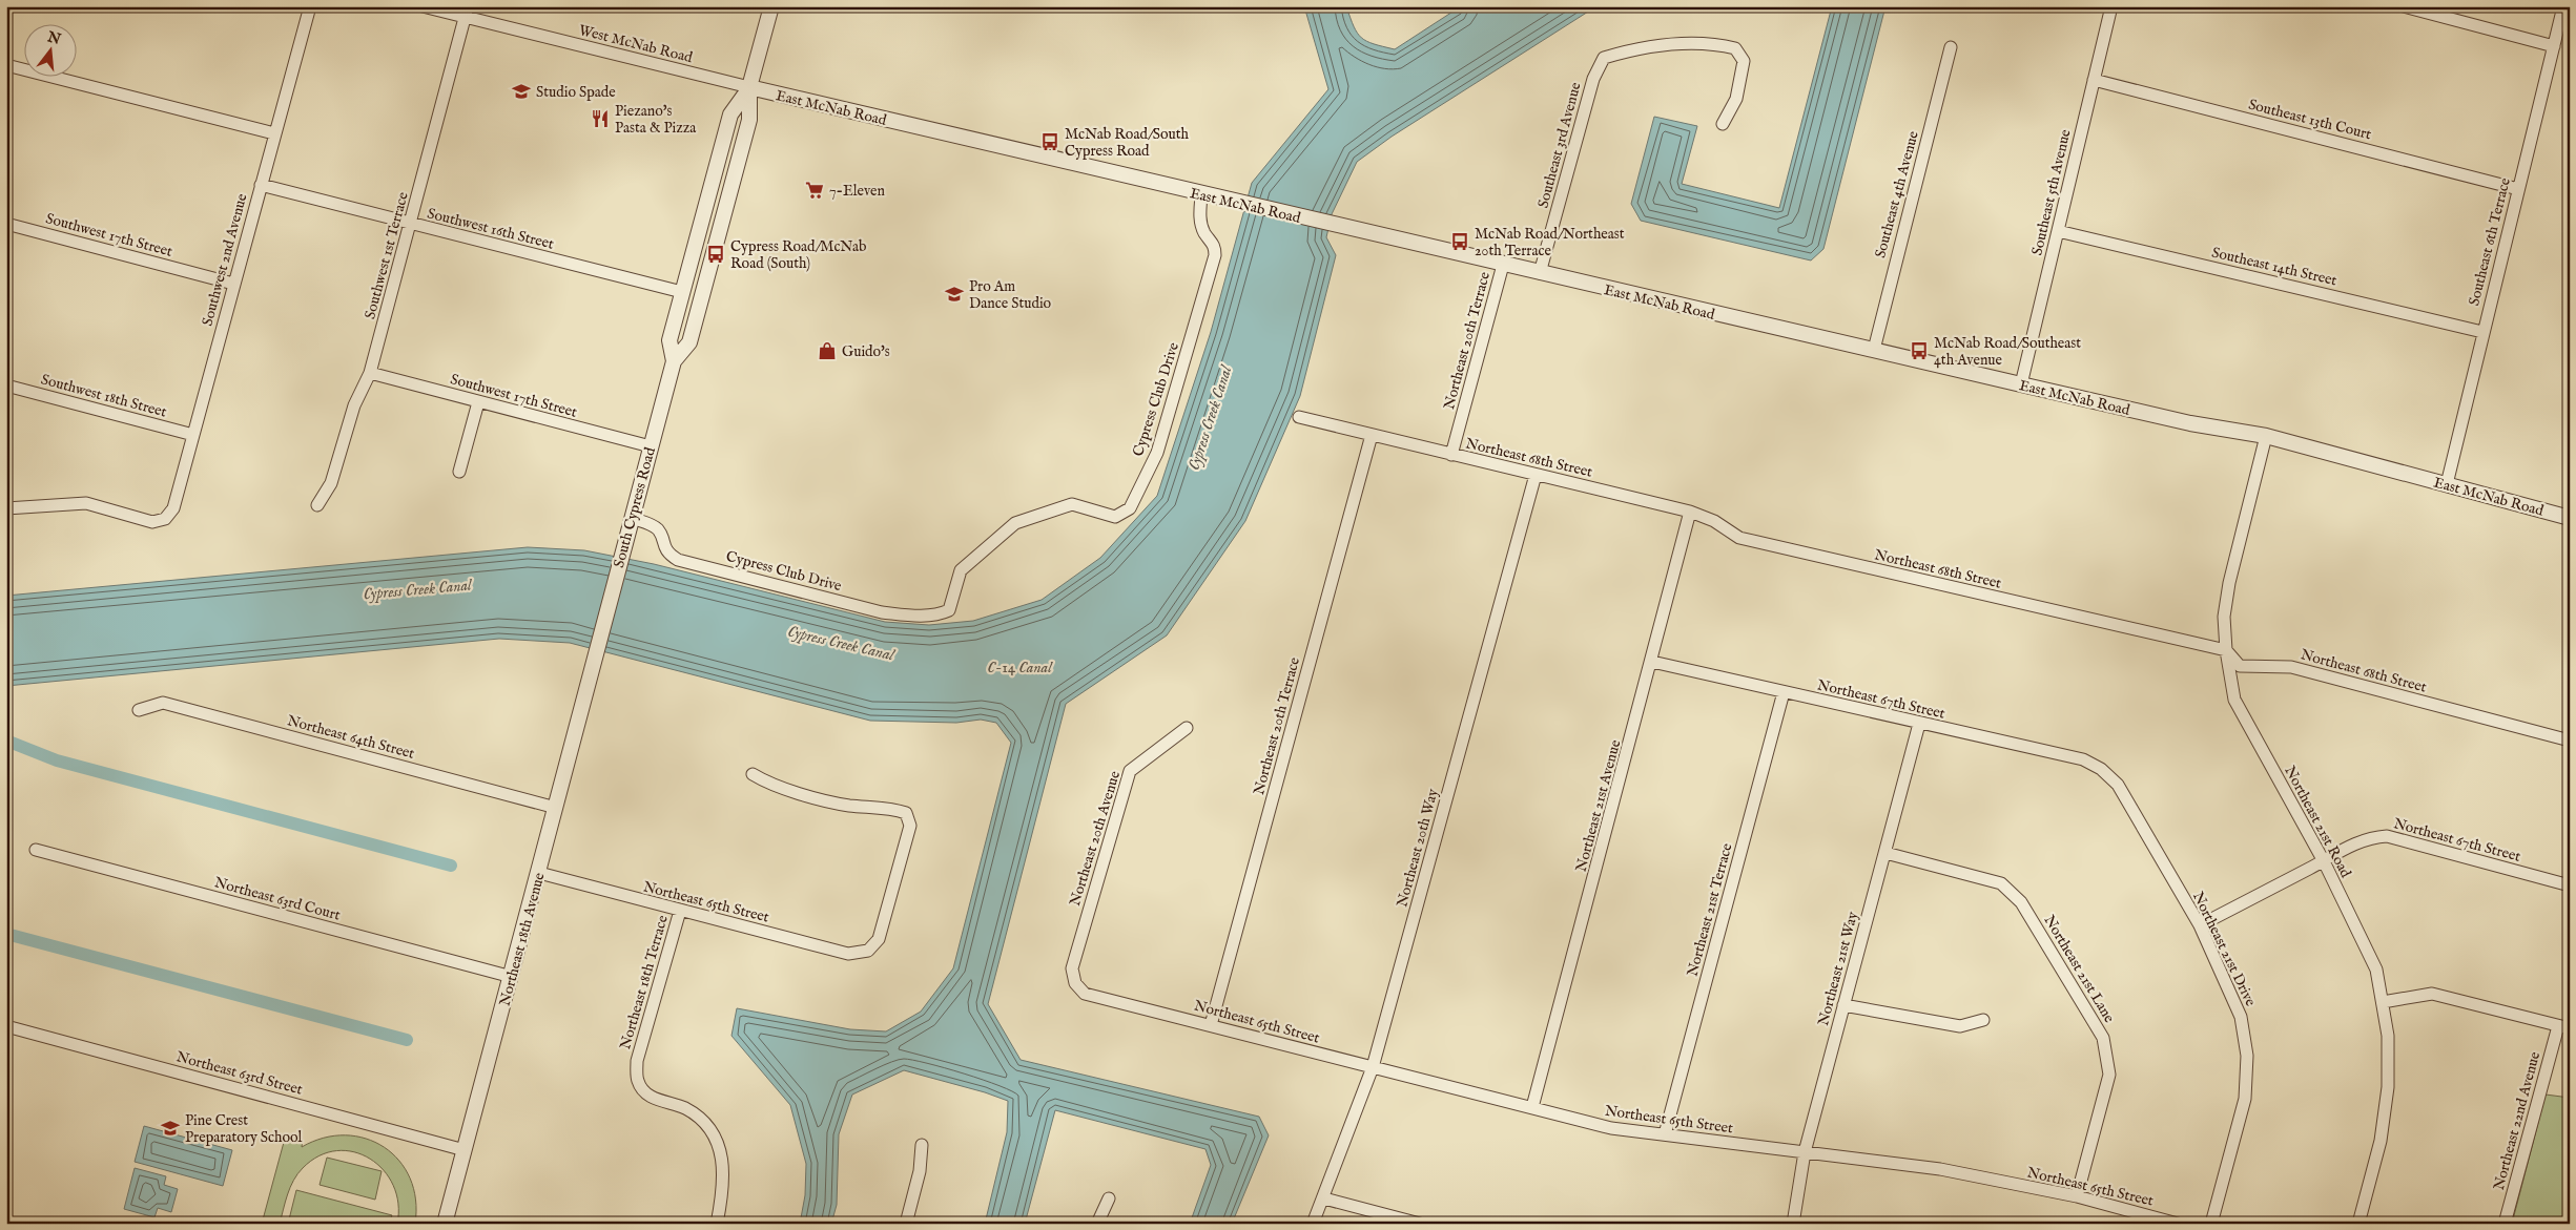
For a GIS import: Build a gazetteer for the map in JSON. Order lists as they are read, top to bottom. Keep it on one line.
{"streets":{"street":["West McNab Road","East McNab Road","Southeast 13th Court","Southeast 3rd Avenue","Southeast 5th Avenue","Southeast 4th Avenue","Southwest 16th Street","Southwest 17th Street","Southeast 6th Terrace","Southwest 1st Terrace","Southwest 2nd Avenue","Southeast 14th Street","Northeast 20th Terrace","Southwest 18th Street","Cypress Club Drive","Northeast 68th Street","South Cypress Road","Northeast 67th Street","Northeast 64th Street","Northeast 21st Avenue","Northeast 21st Road","Northeast 20th Avenue","Northeast 20th Way","Northeast 63rd Court","Northeast 65th Street","Northeast 21st Terrace","Northeast 18th Avenue","Northeast 21st Drive","Northeast 21st Way","Northeast 21st Lane","Northeast 18th Terrace","Northeast 63rd Street","Northeast 22nd Avenue"]},"crossings":[["West McNab Road","East McNab Road"],["West McNab Road","Southwest 1st Terrace"],["West McNab Road","South Cypress Road"],["East McNab Road","Southeast 3rd Avenue"],["East McNab Road","Southeast 5th Avenue"],["East McNab Road","Southeast 4th Avenue"],["East McNab Road","Southeast 6th Terrace"],["East McNab Road","Northeast 20th Terrace"],["East McNab Road","Cypress Club Drive"],["East McNab Road","South Cypress Road"],["East McNab Road","Northeast 21st Road"],["Southeast 13th Court","Southeast 5th Avenue"],["Southeast 13th Court","Southeast 6th Terrace"],["Southeast 5th Avenue","Southeast 14th Street"],["Southwest 16th Street","Southwest 1st Terrace"],["Southwest 16th Street","Southwest 2nd Avenue"],["Southwest 16th Street","South Cypress Road"],["Southwest 17th Street","Southwest 1st Terrace"],["Southwest 17th Street","Southwest 2nd Avenue"],["Southwest 17th Street","South Cypress Road"],["Southeast 6th Terrace","Southeast 14th Street"],["Southwest 2nd Avenue","Southwest 18th Street"],["Northeast 20th Terrace","Northeast 68th Street"],["Northeast 20th Terrace","Northeast 65th Street"],["Cypress Club Drive","South Cypress Road"],["Northeast 68th Street","Northeast 21st Avenue"],["Northeast 68th Street","Northeast 21st Road"],["Northeast 68th Street","Northeast 20th Way"],["South Cypress Road","Northeast 18th Avenue"],["Northeast 67th Street","Northeast 21st Avenue"],["Northeast 67th Street","Northeast 21st Road"],["Northeast 67th Street","Northeast 21st Terrace"],["Northeast 67th Street","Northeast 21st Drive"],["Northeast 67th Street","Northeast 21st Way"],["Northeast 64th Street","Northeast 18th Avenue"],["Northeast 21st Avenue","Northeast 65th Street"],["Northeast 20th Avenue","Northeast 65th Street"],["Northeast 20th Way","Northeast 65th Street"],["Northeast 63rd Court","Northeast 18th Avenue"],["Northeast 65th Street","Northeast 21st Terrace"],["Northeast 65th Street","Northeast 18th Avenue"],["Northeast 65th Street","Northeast 21st Way"],["Northeast 65th Street","Northeast 21st Lane"],["Northeast 65th Street","Northeast 18th Terrace"],["Northeast 18th Avenue","Northeast 63rd Street"],["Northeast 21st Way","Northeast 21st Lane"]],"water":["Cypress Creek Canal","C-14 Canal"],"places":{"school or university":["Studio Spade","Pro Am Dance Studio","Pine Crest Preparatory School"],"restaurant":["Piezano's Pasta & Pizza"],"bus stop":["McNab Road/South Cypress Road","McNab Road/Northeast 20th Terrace","Cypress Road/McNab Road (South)","McNab Road/Southeast 4th Avenue"],"supermarket":["7-Eleven"],"shop":["Guido's"]},"north":"top"}
